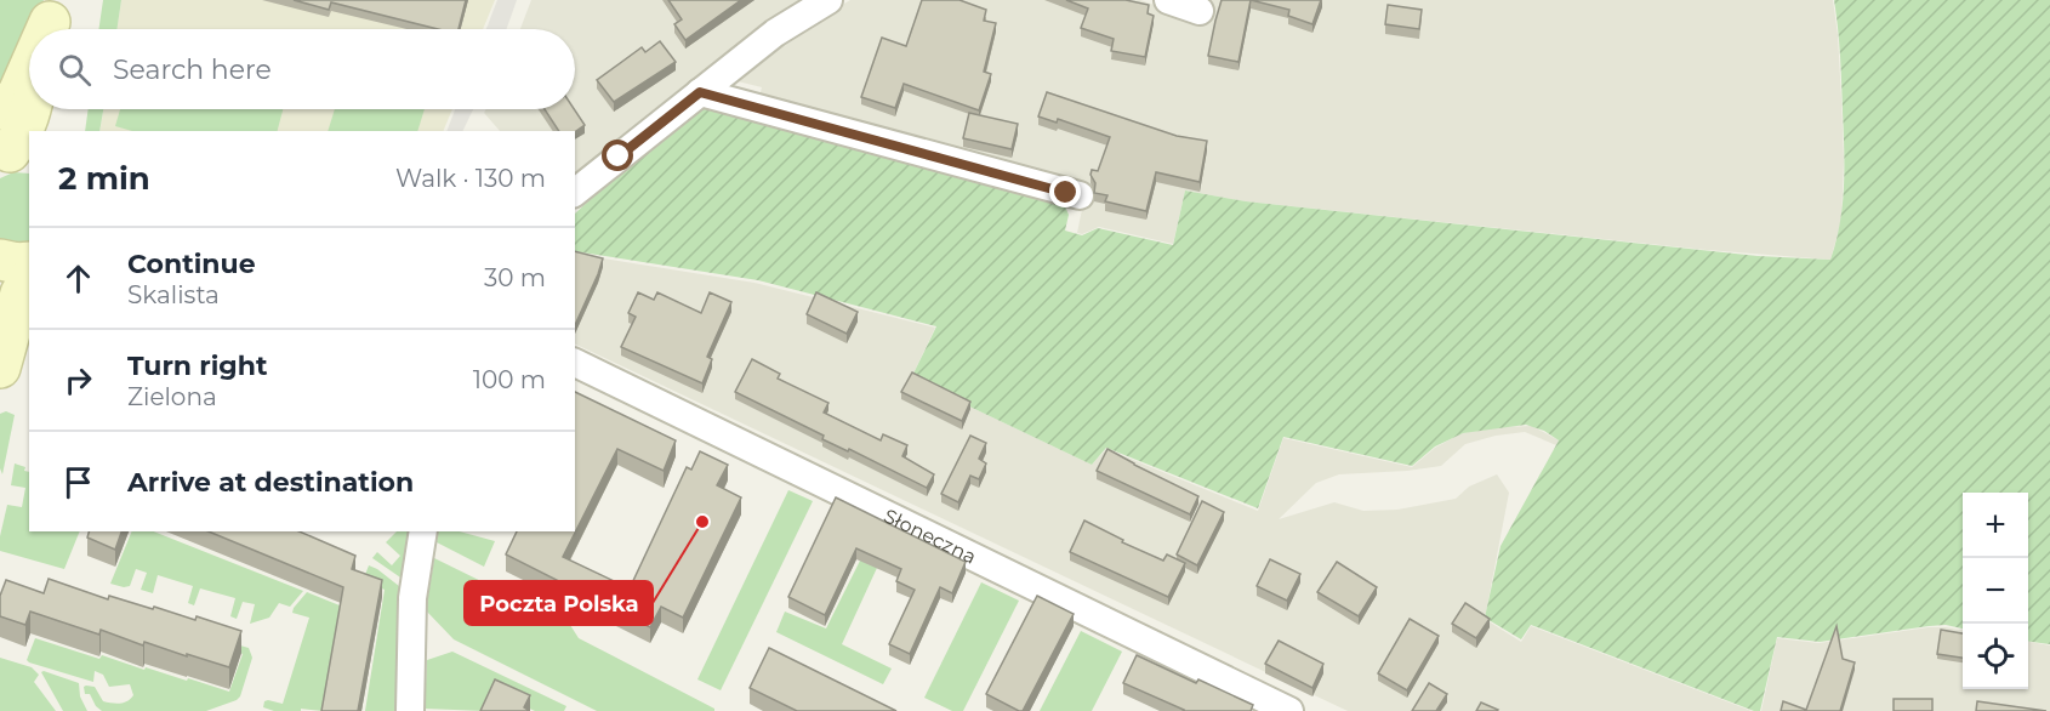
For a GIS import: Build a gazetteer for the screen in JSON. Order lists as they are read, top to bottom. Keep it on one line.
{"streets":{"street":["Słoneczna"]},"places":["Poczta Polska"],"page":{"search":"Search here","heading":["2 min","Walk · 130 m"],"list":[["Continue","Skalista","30 m"],["Turn right","Zielona","100 m"],"Arrive at destination"],"map_buttons":["+","−"]}}
